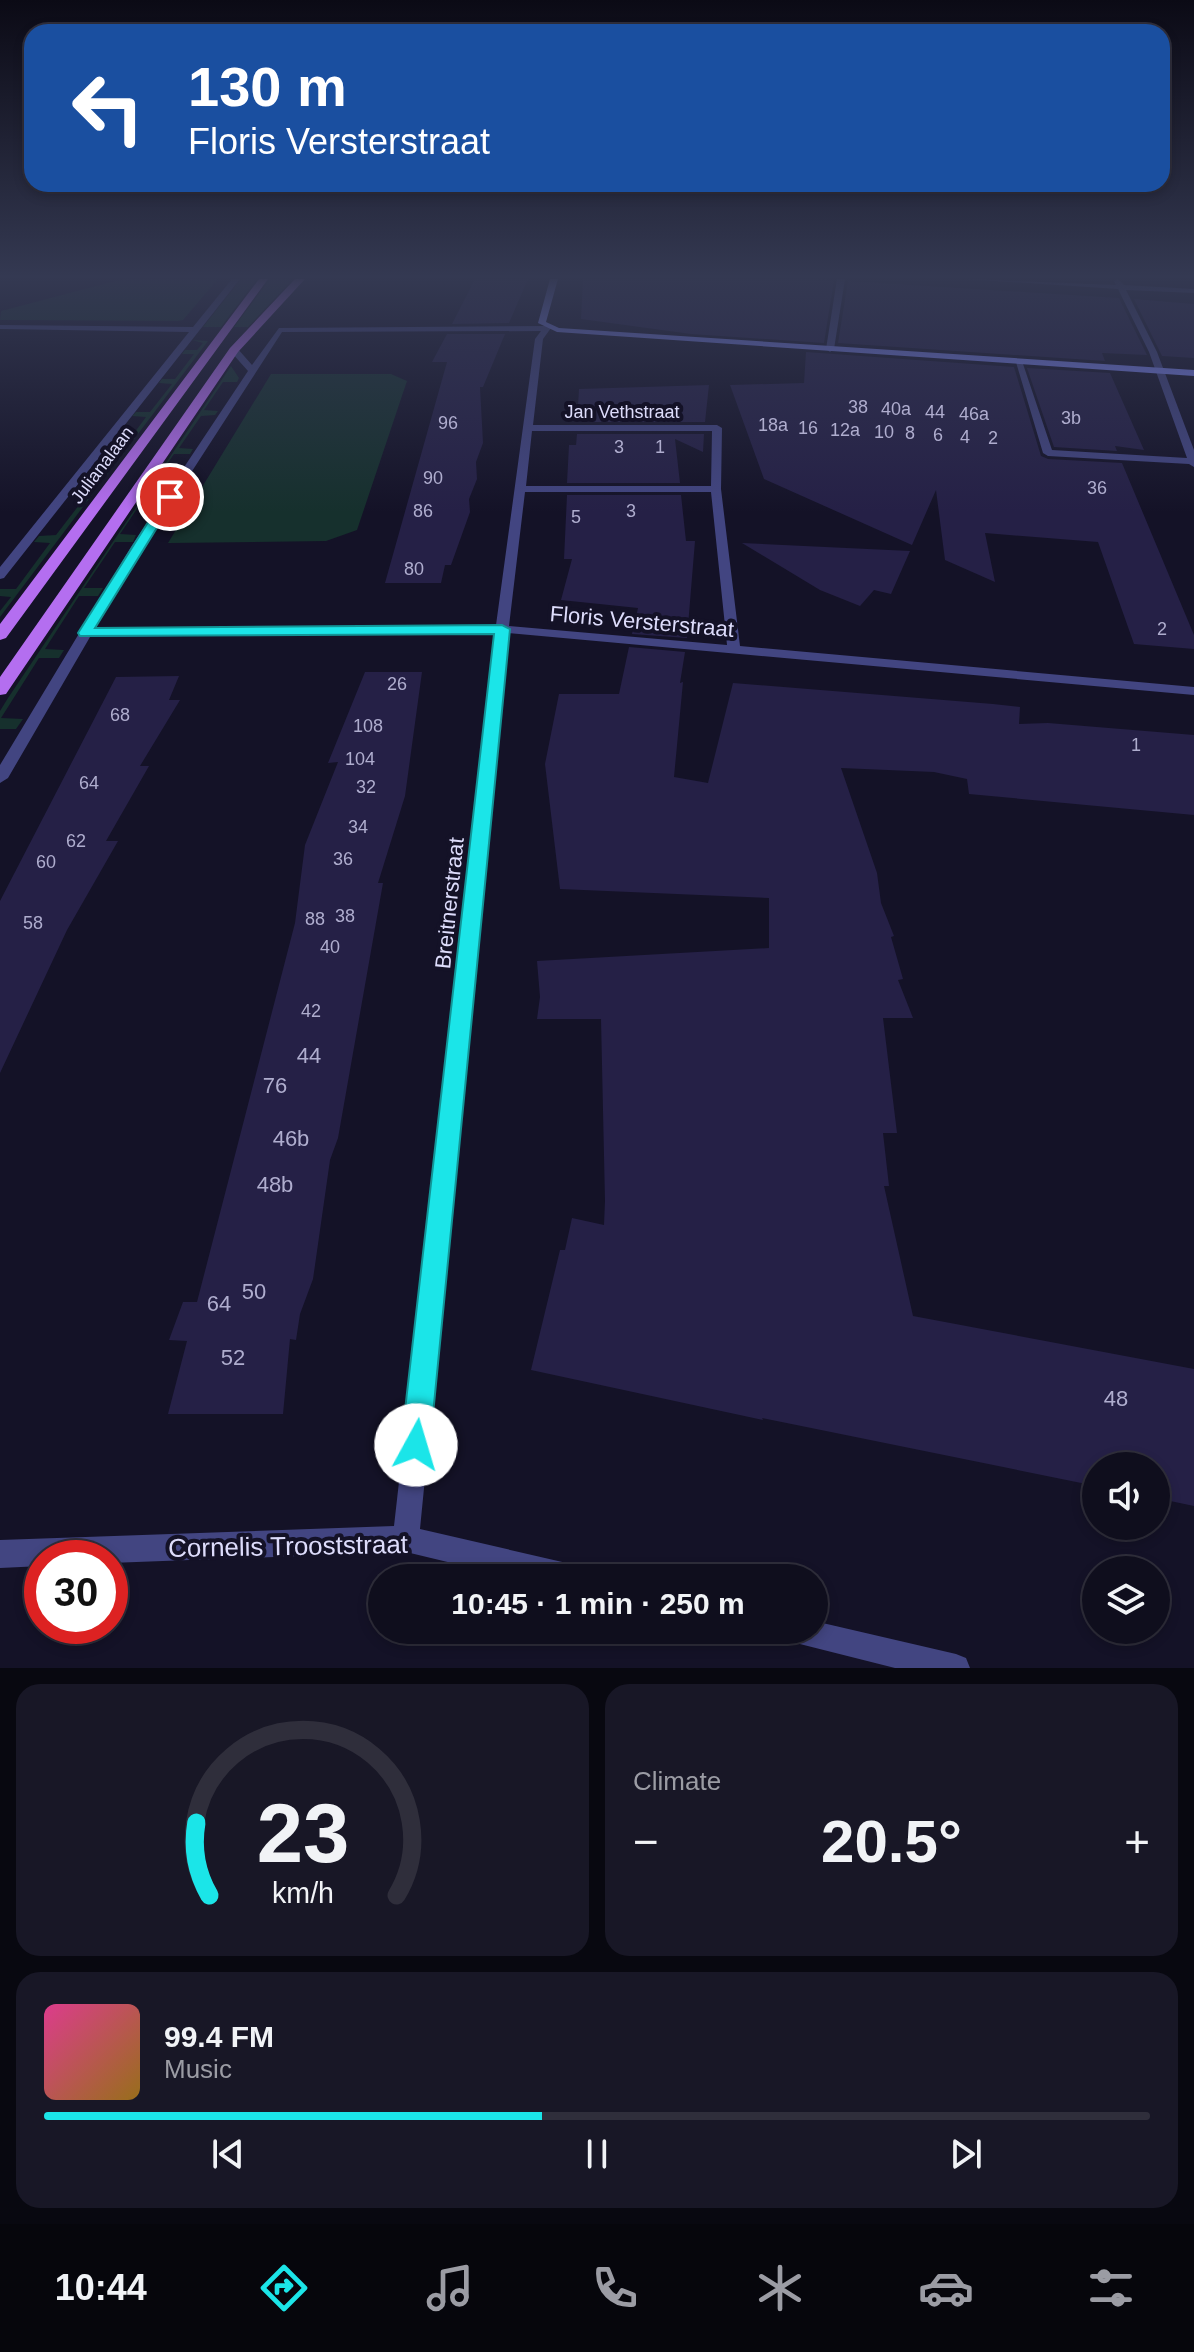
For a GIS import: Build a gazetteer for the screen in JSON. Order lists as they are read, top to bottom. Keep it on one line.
{"streets":{"main road":["Julianalaan"],"street":["Jan Vethstraat","Floris Versterstraat","Breitnerstraat","Cornelis Trooststraat"]},"crossings":[["Jan Vethstraat","Breitnerstraat"],["Floris Versterstraat","Breitnerstraat"],["Breitnerstraat","Cornelis Trooststraat"]],"house_numbers":["38","40a","44","46a","3b","96","18a","16","12a","10","8","6","4","2","3","1","90","36","86","3","5","80","2","26","68","108","1","104","64","32","34","62","36","60","38","88","58","40","42","44","76","46b","48b","50","64","52","48"],"page":{"turn":["130 m","Floris Versterstraat"],"limit":"30","trip":"10:45 · 1 min · 250 m","tile":"Climate","heat":["−","20.5°","+"],"song":["99.4 FM","Music"],"tabs":"10:44","gauge":["23","km/h"]}}
